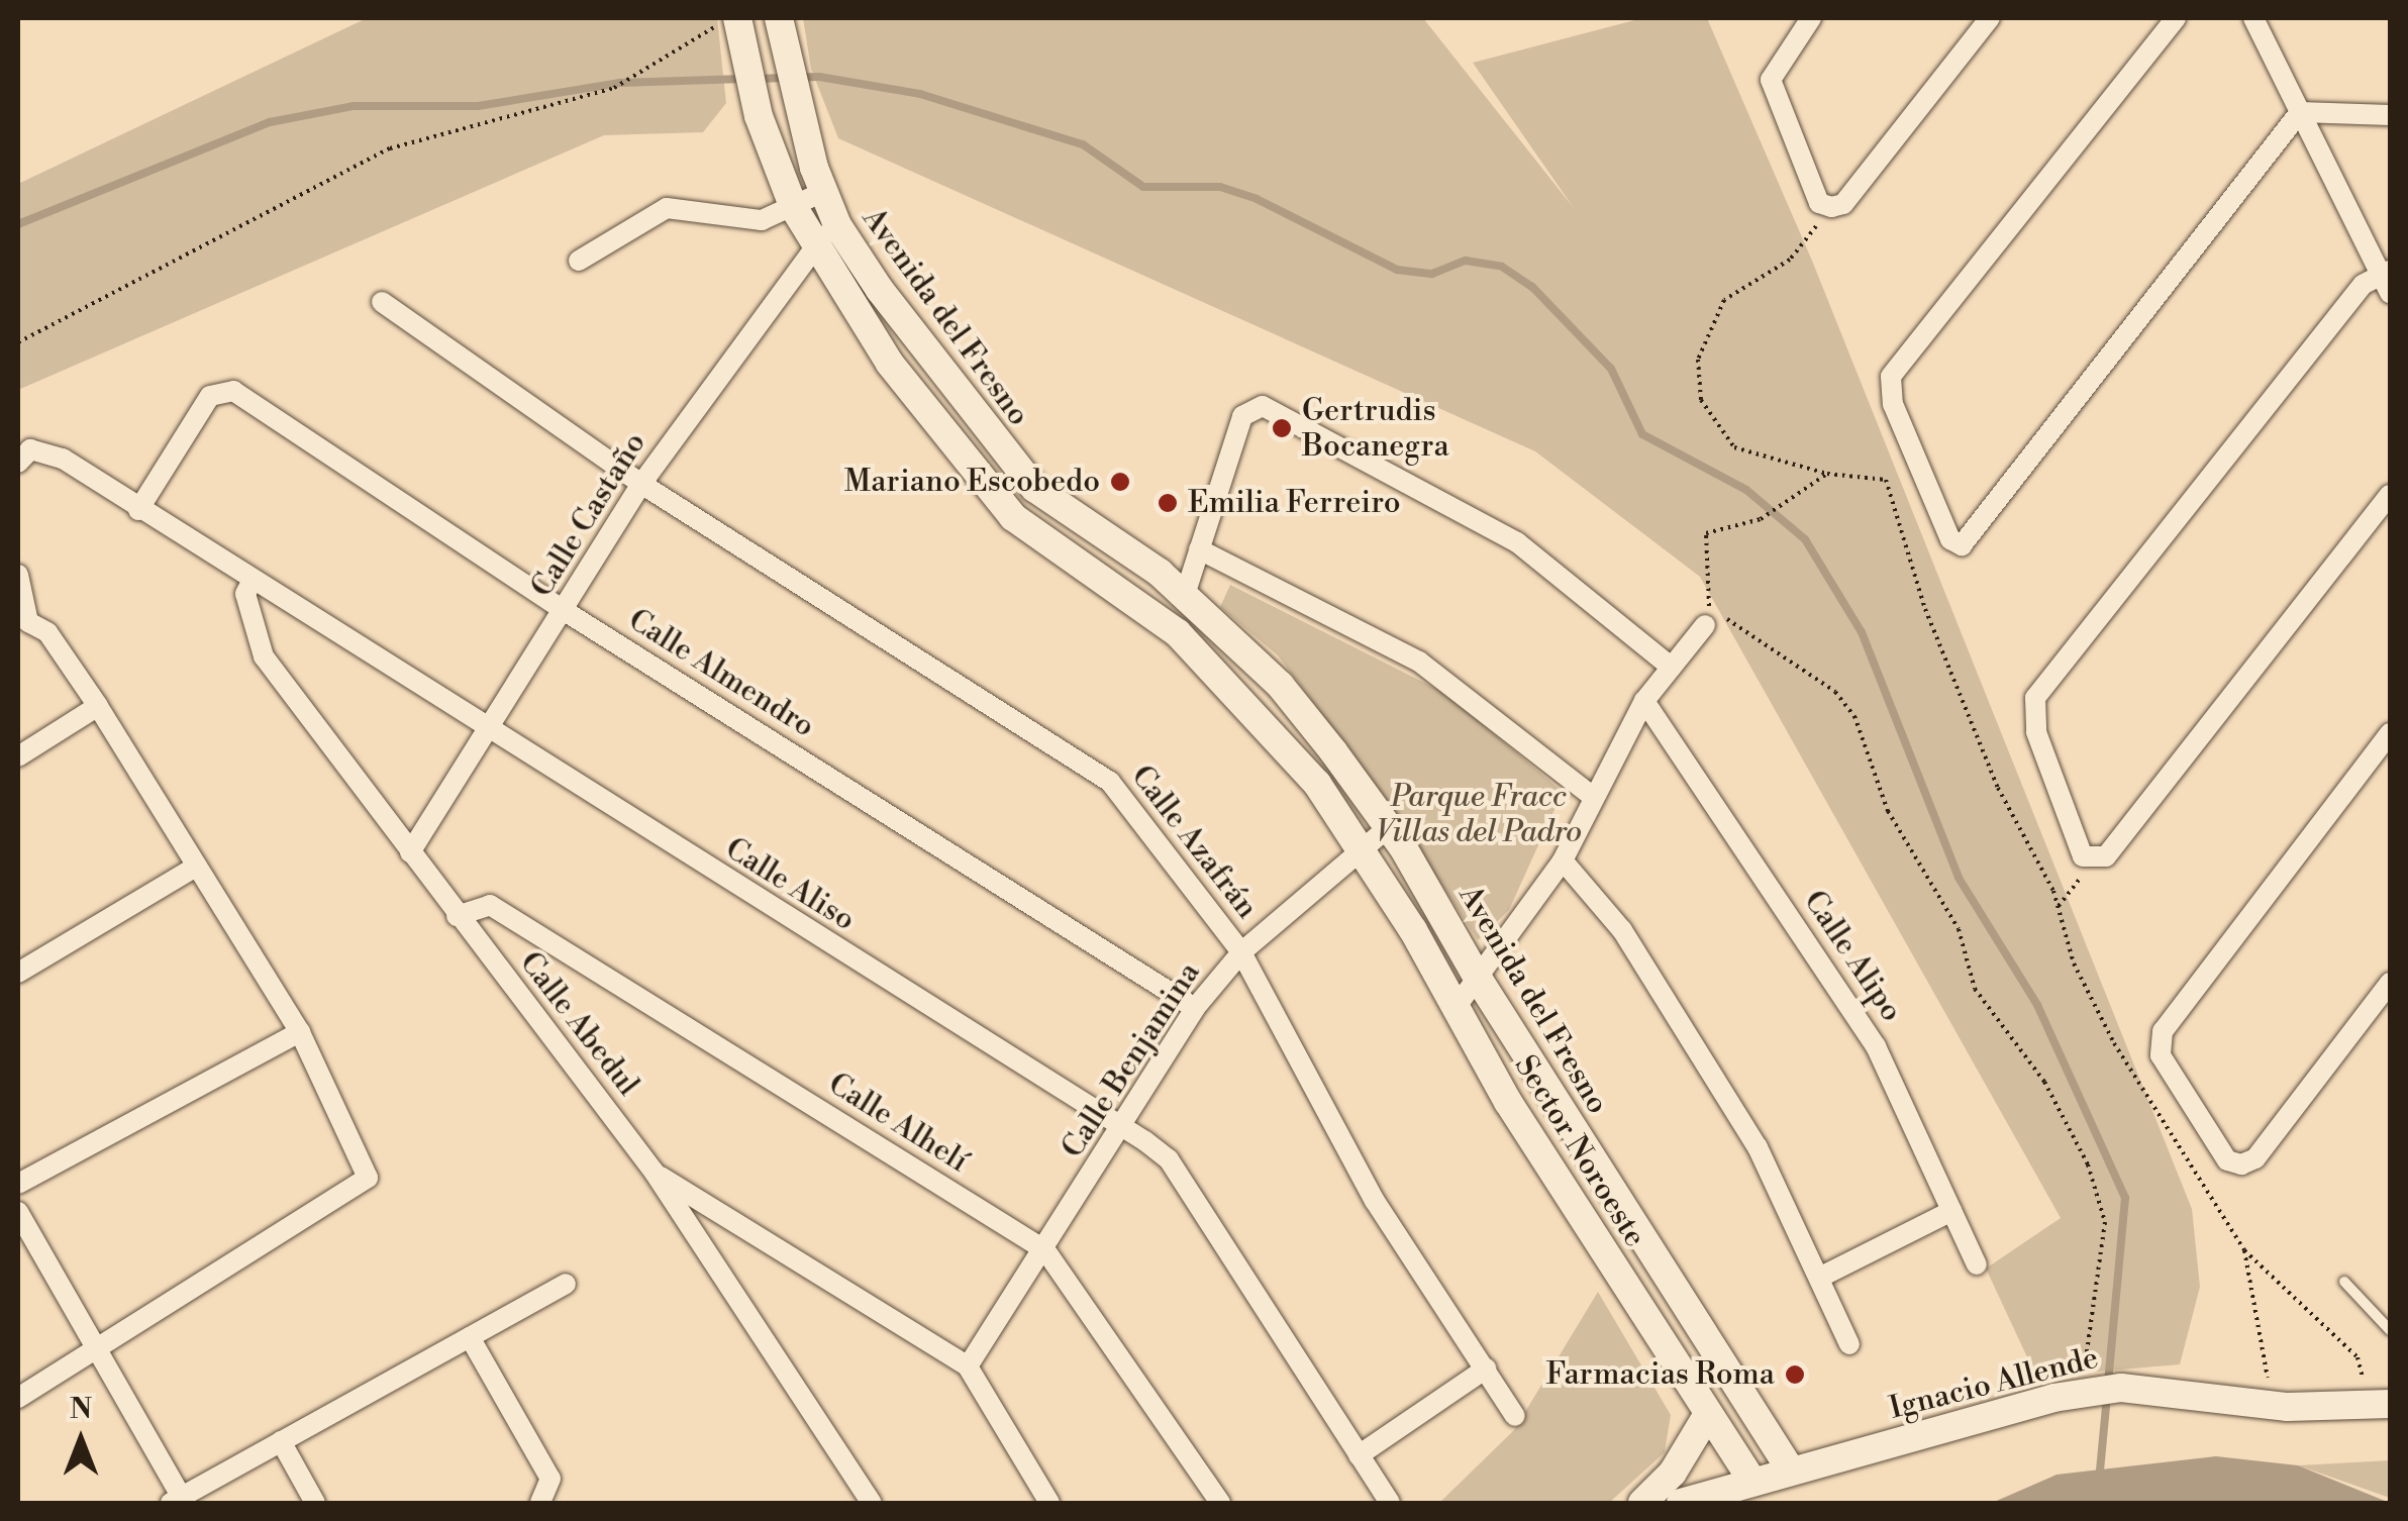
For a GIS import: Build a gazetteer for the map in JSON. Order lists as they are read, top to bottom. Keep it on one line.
{"streets":{"street":["Avenida del Fresno","Calle Castaño","Calle Almendro","Calle Azafrán","Calle Aliso","Calle Alipo","Calle Abedul","Calle Benjamina","Calle Alhelí","Sector Noroeste","Ignacio Allende"]},"crossings":[["Avenida del Fresno","Calle Castaño"],["Avenida del Fresno","Calle Benjamina"],["Avenida del Fresno","Ignacio Allende"],["Calle Castaño","Calle Almendro"],["Calle Castaño","Calle Azafrán"],["Calle Castaño","Calle Aliso"],["Calle Castaño","Calle Abedul"],["Calle Almendro","Calle Aliso"],["Calle Almendro","Calle Benjamina"],["Calle Azafrán","Calle Benjamina"],["Calle Aliso","Calle Abedul"],["Calle Aliso","Calle Benjamina"],["Calle Abedul","Calle Alhelí"],["Calle Benjamina","Calle Alhelí"],["Calle Benjamina","Sector Noroeste"],["Sector Noroeste","Ignacio Allende"]],"parks":["Parque Fracc Villas del Padro"],"places":["Gertrudis Bocanegra","Mariano Escobedo","Emilia Ferreiro","Farmacias Roma"],"north":"top"}
